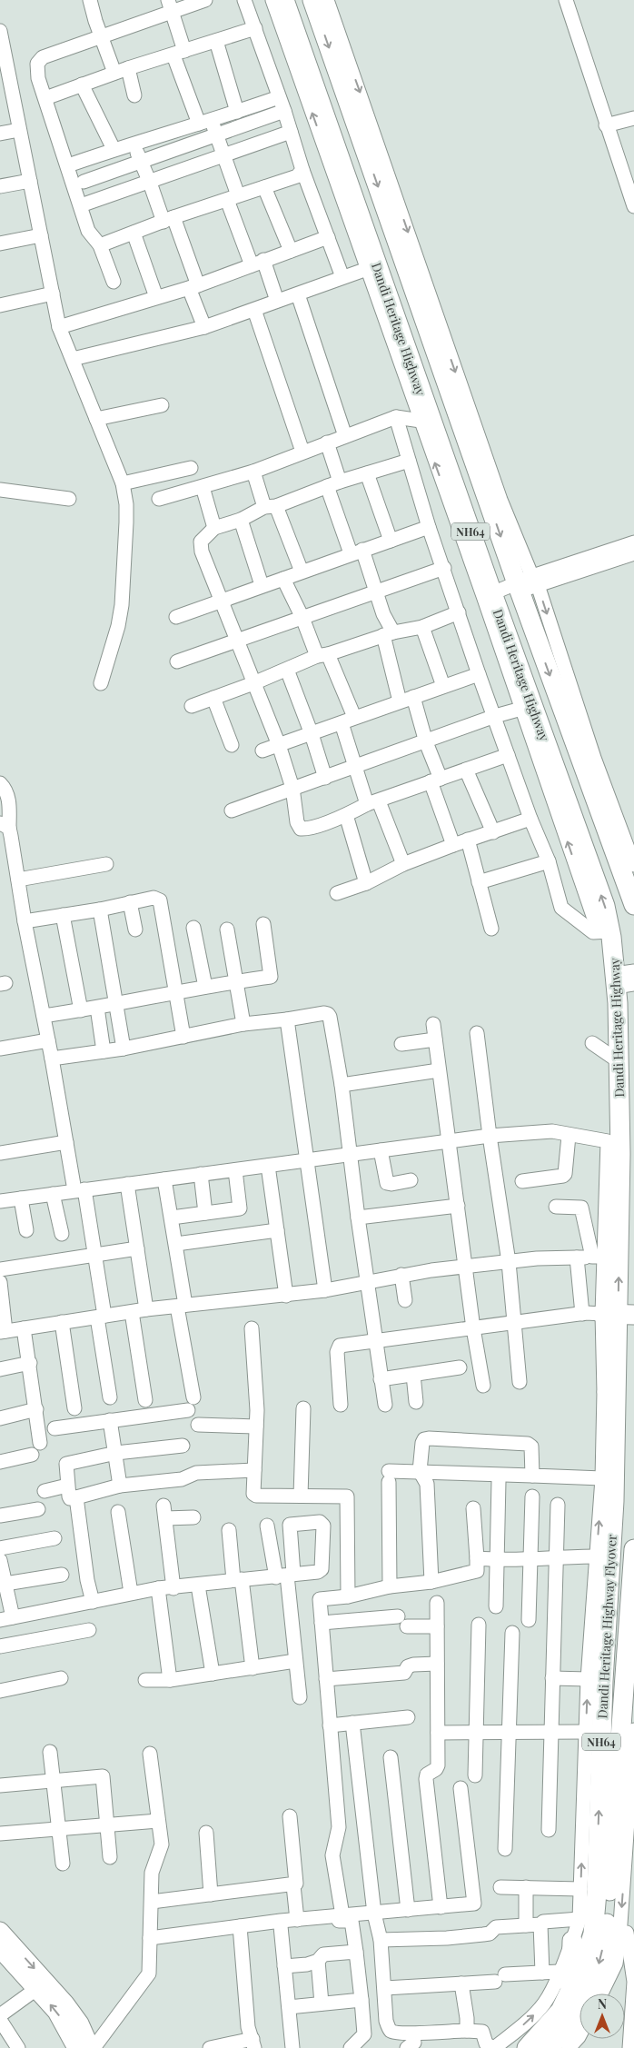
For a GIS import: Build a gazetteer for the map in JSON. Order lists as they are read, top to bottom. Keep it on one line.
{"streets":{"highway":["Dandi Heritage Highway","NH64","Dandi Heritage Highway Flyover"]},"crossings":[["Dandi Heritage Highway","Dandi Heritage Highway Flyover"]],"north":"top"}
